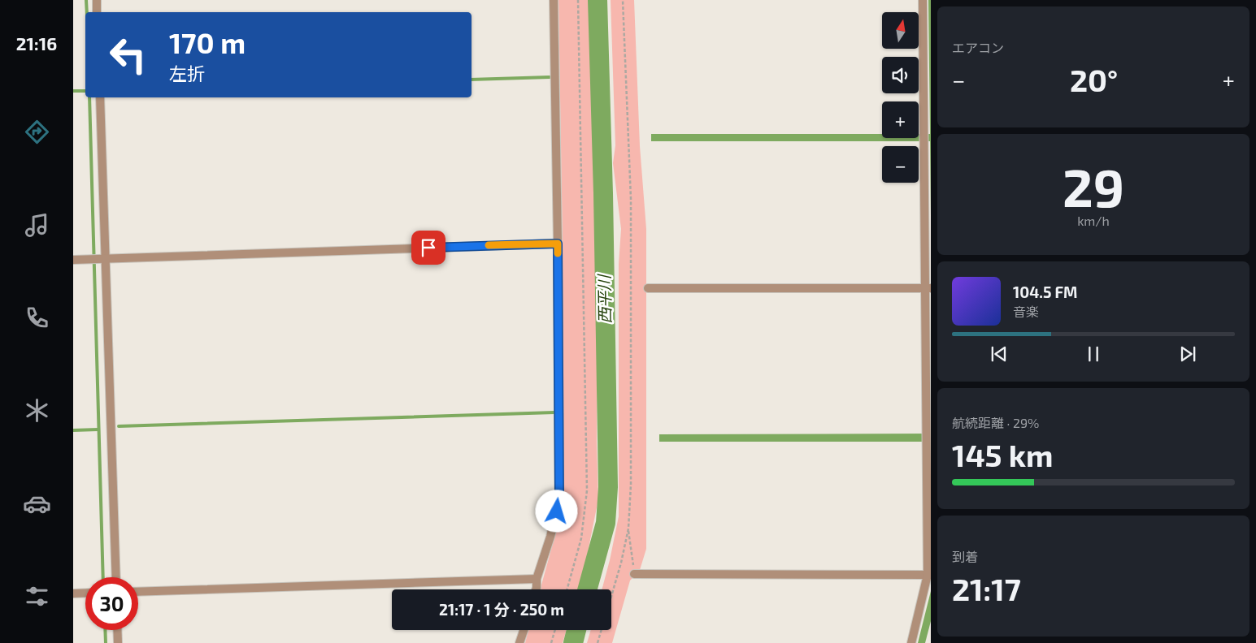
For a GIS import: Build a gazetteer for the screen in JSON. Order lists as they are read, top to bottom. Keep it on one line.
{"water":["西平川"],"north":"top","page":{"tabs":"21:16","tile":["エアコン",["29","km/h"],["航続距離 · 29%","145 km"],["到着","21:17"]],"map_buttons":["+","−"],"turn":["170 m","左折"],"heat":["−","20°","+"],"song":["104.5 FM","音楽"],"limit":"30","trip":"21:17 · 1 分 · 250 m"}}
